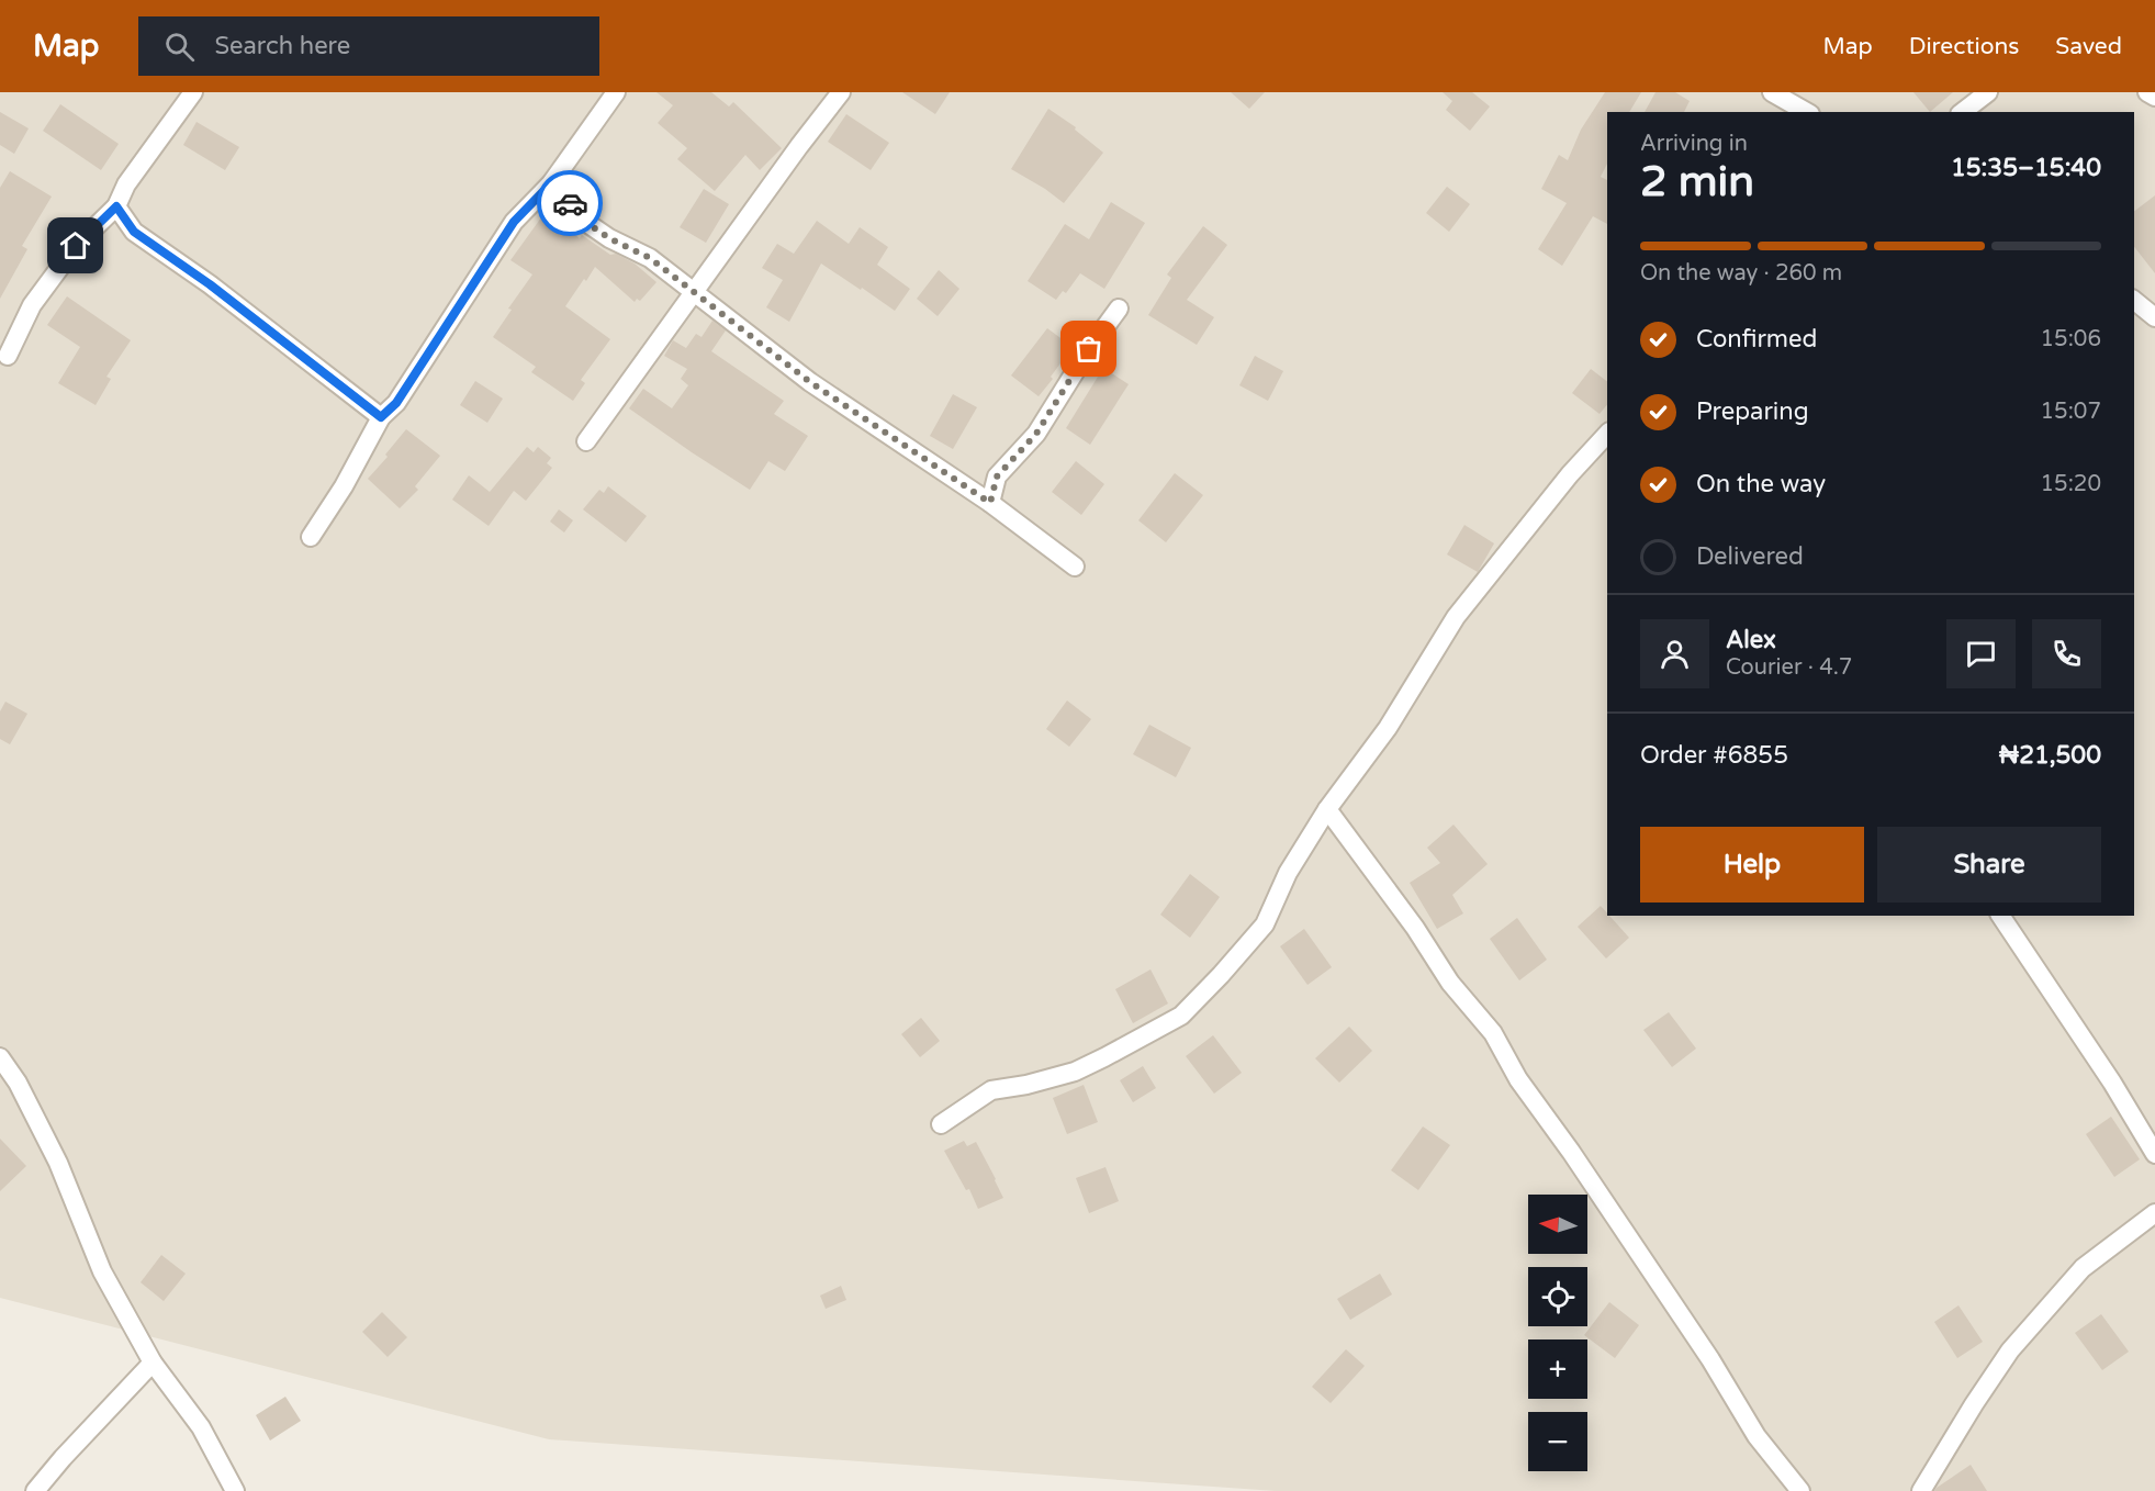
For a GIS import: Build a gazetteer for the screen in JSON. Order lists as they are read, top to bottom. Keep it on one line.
{"north":"left","page":{"header":"Map","search":"Search here","nav":["Map","Directions","Saved"],"heading":["2 min","Arriving in","15:35–15:40"],"panel":["Alex","Courier · 4.7","Order #6855","₦21,500"],"bar":"On the way · 260 m","list":[["Confirmed","15:06"],["Preparing","15:07"],["On the way","15:20"],"Delivered"],"buttons":["Help","Share"],"map_buttons":["+","−"]}}
